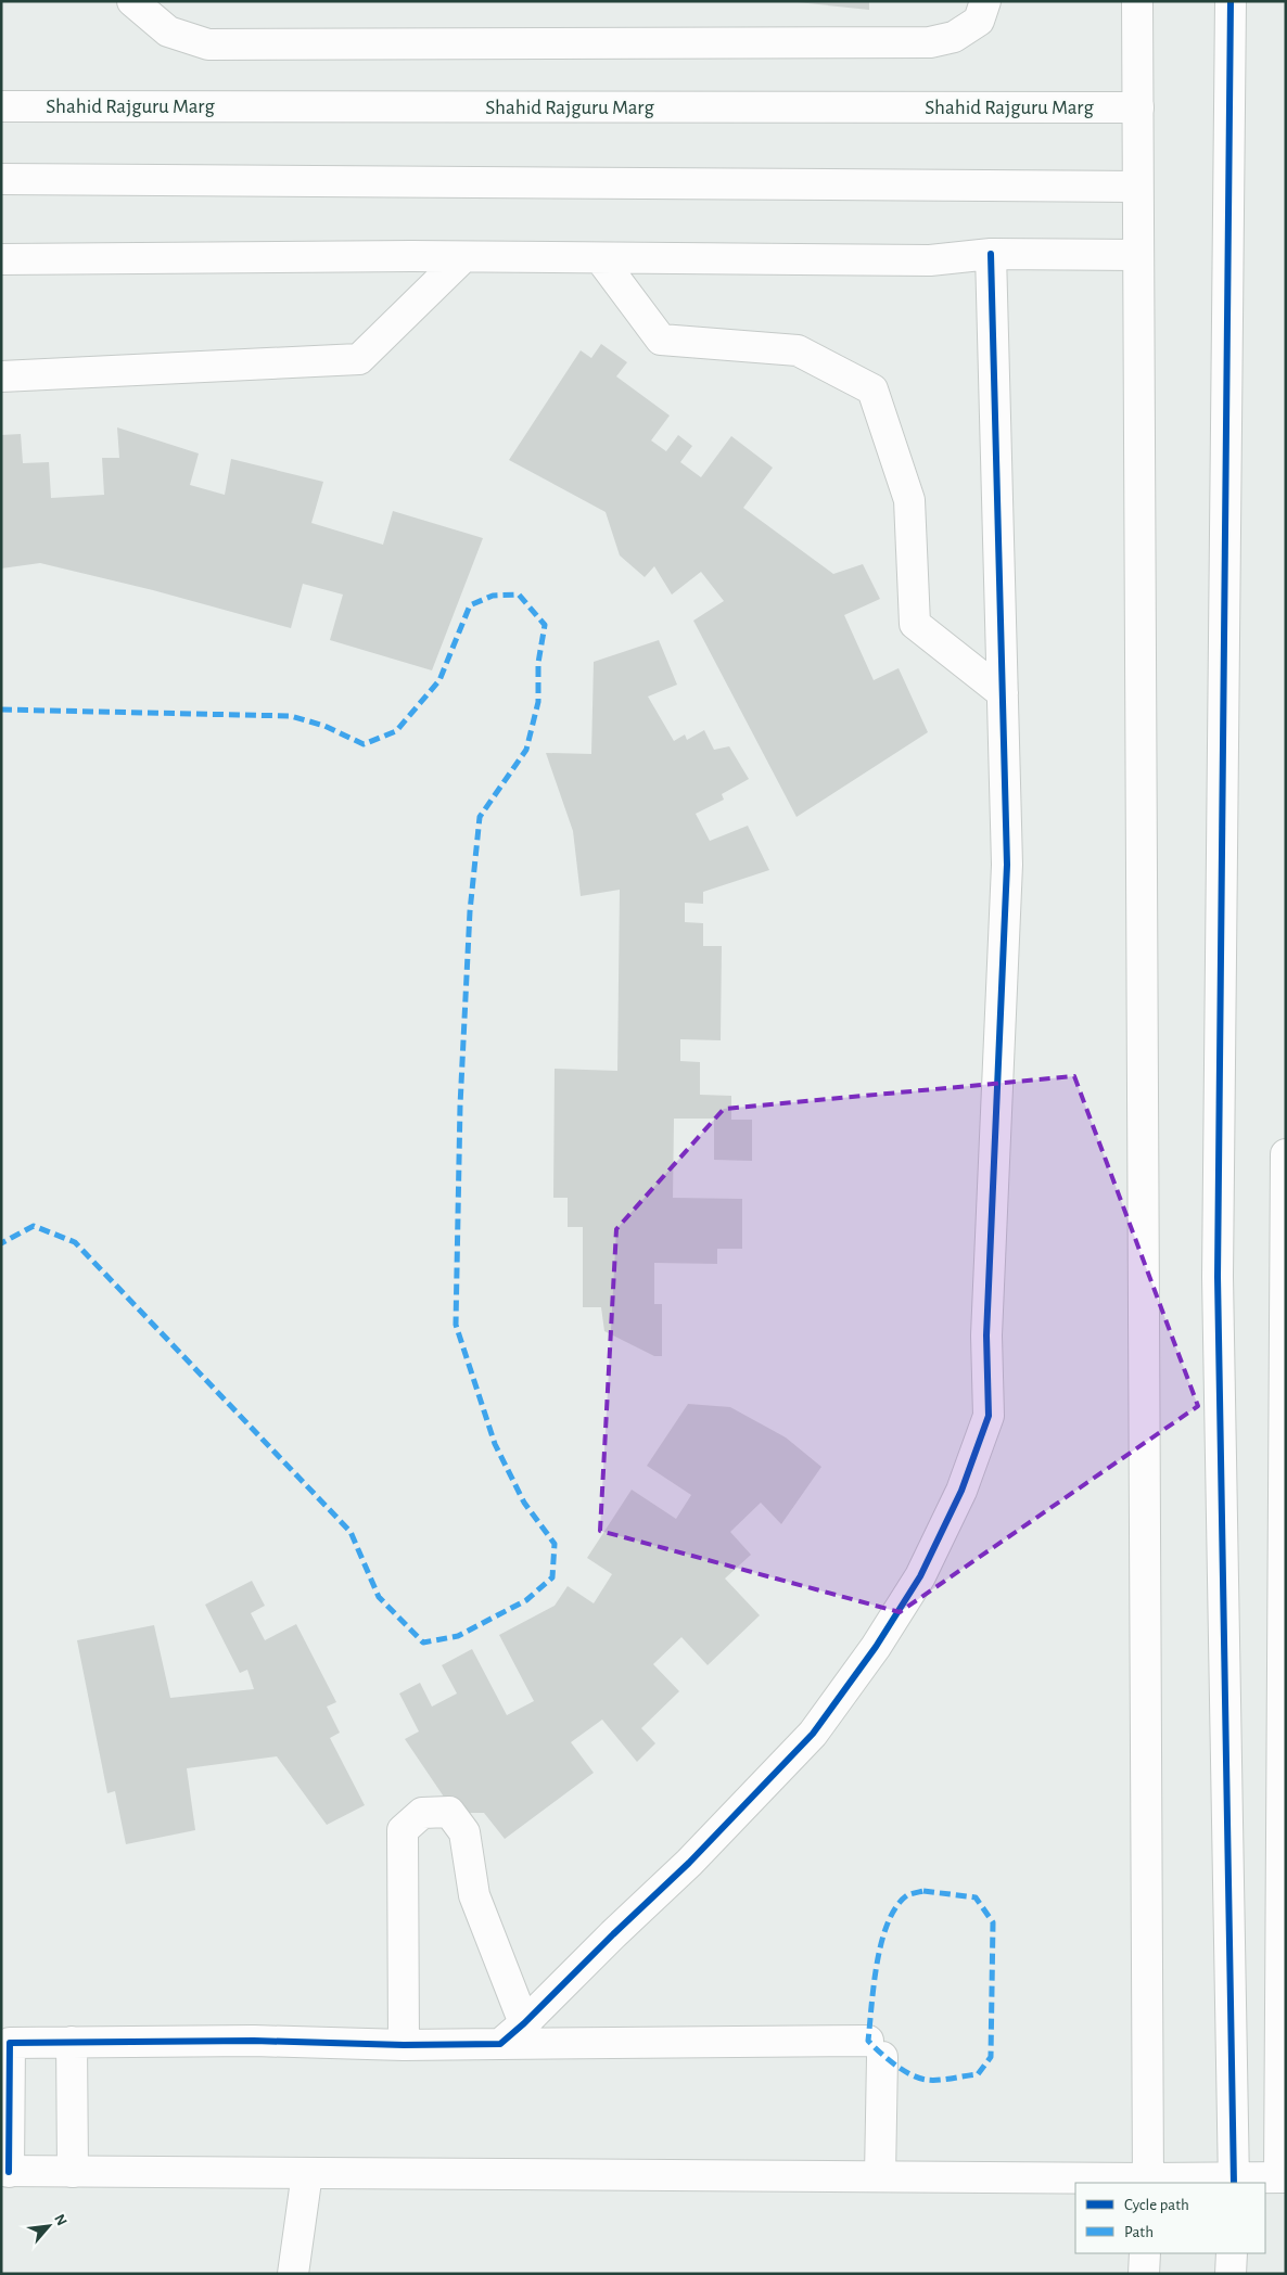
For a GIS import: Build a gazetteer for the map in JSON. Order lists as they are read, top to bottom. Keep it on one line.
{"streets":{"street":["Shahid Rajguru Marg"]},"legend":["Cycle path","Path"],"north":"top right"}
